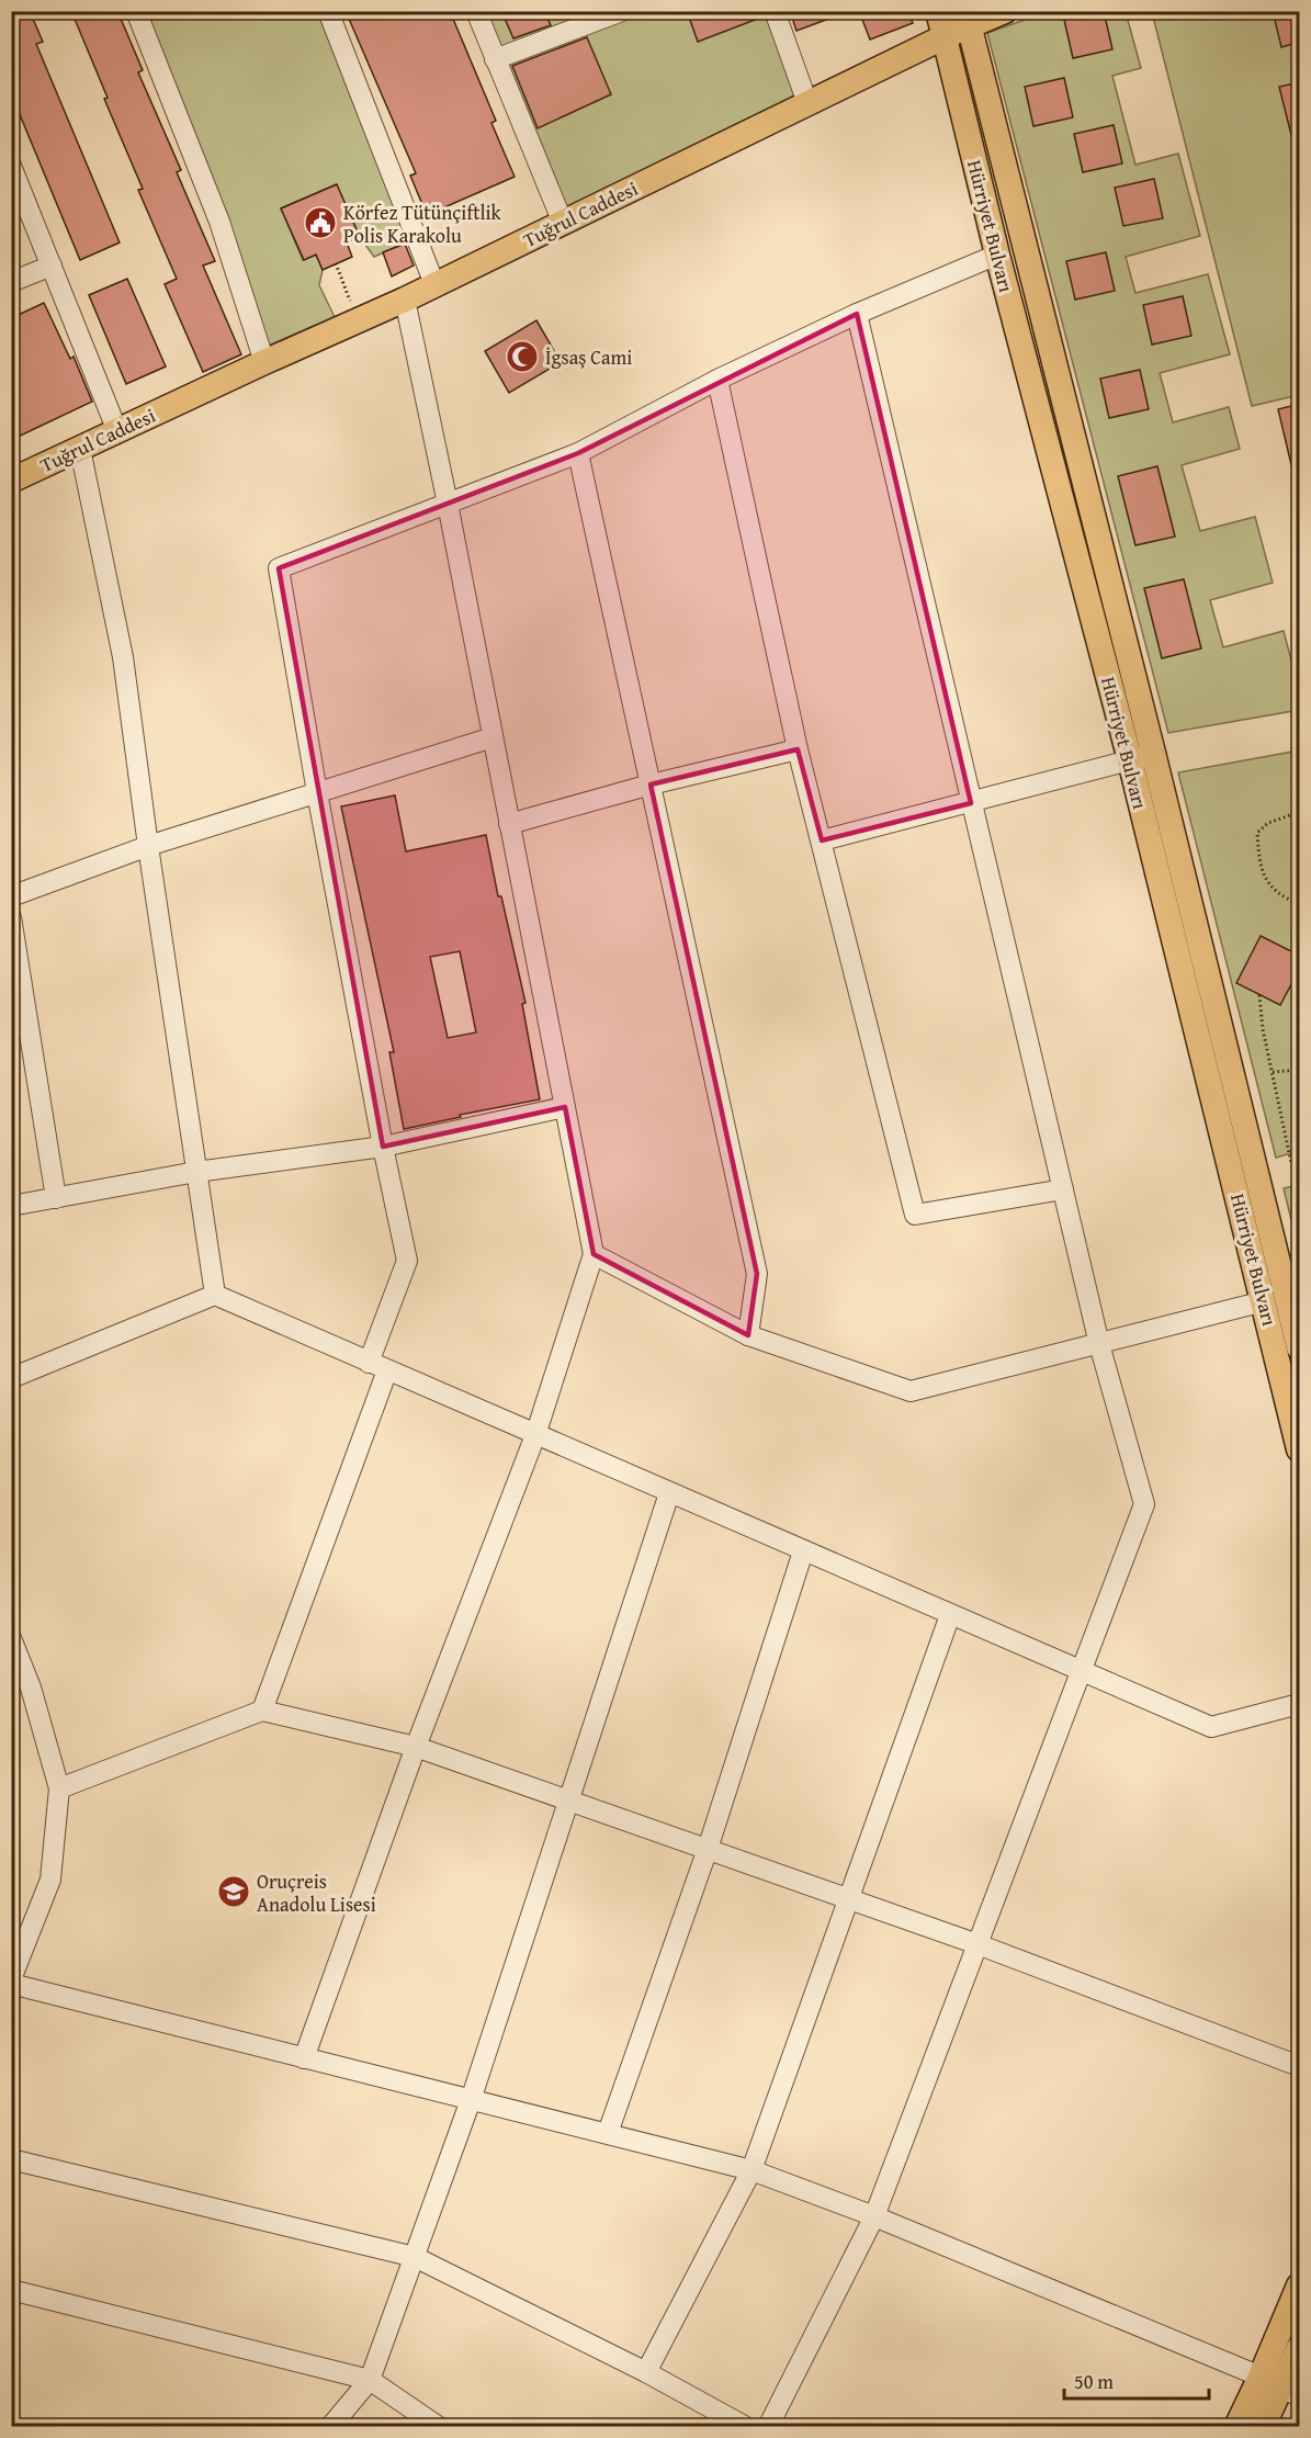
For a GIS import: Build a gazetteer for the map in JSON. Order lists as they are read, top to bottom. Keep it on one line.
{"streets":{"main road":["Tuğrul Caddesi","Hürriyet Bulvarı"]},"crossings":[["Tuğrul Caddesi","Hürriyet Bulvarı"]],"places":{"public building":["Körfez Tütünçiftlik Polis Karakolu"],"mosque":["İgsaş Cami"],"school or university":["Oruçreis Anadolu Lisesi"]},"scale_bar":"50 m"}
